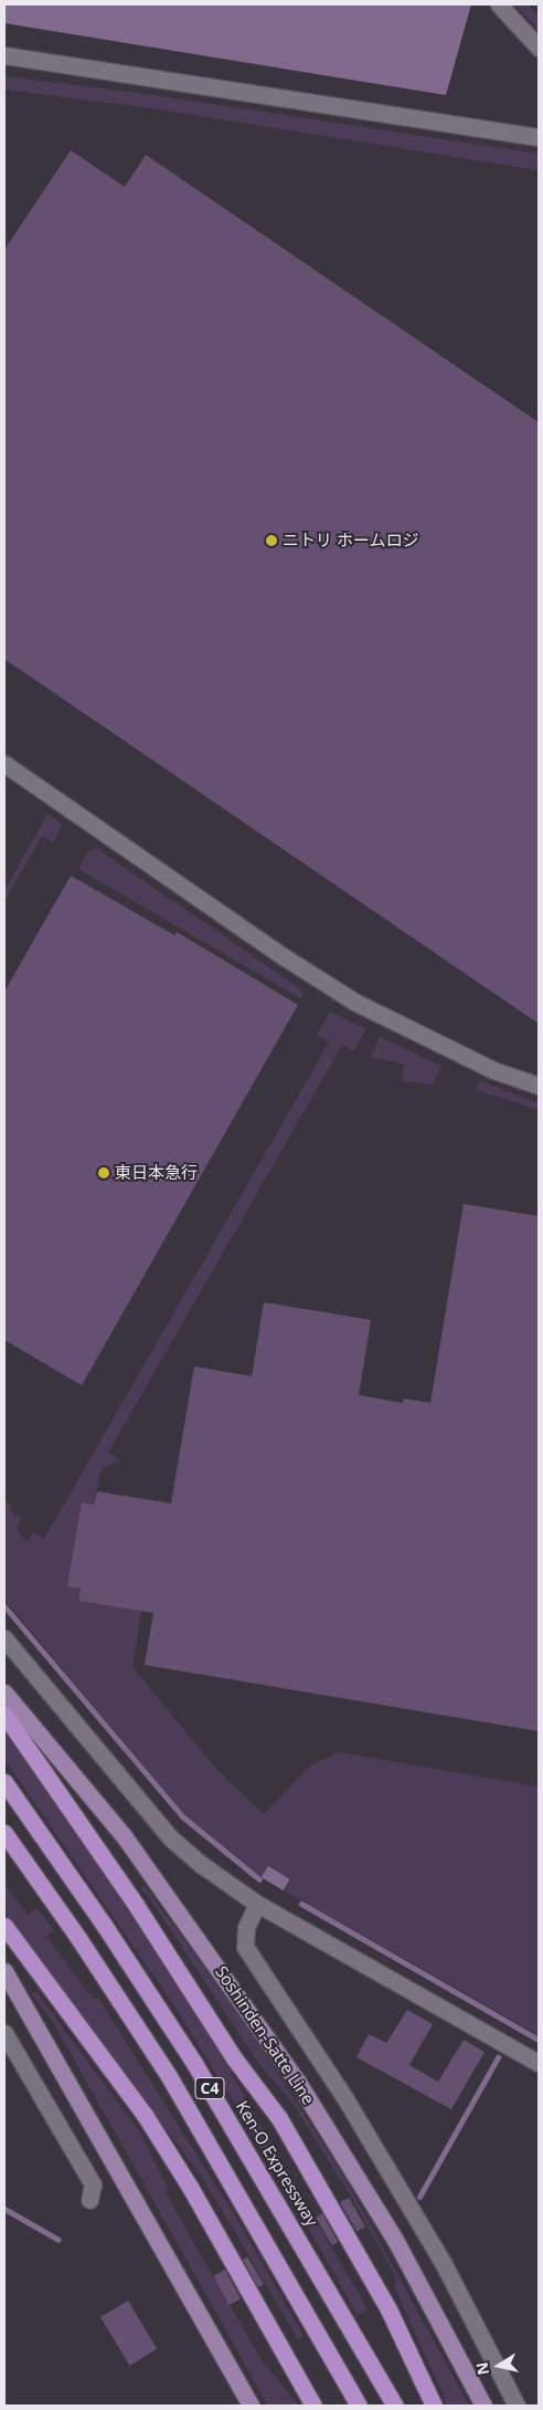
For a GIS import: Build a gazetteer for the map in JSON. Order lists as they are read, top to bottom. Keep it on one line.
{"streets":{"highway":["C4","Ken-O Expressway"],"main road":["Soshinden-Satte Line"]},"places":["ニトリ ホームロジ","東日本急行"],"north":"left"}
